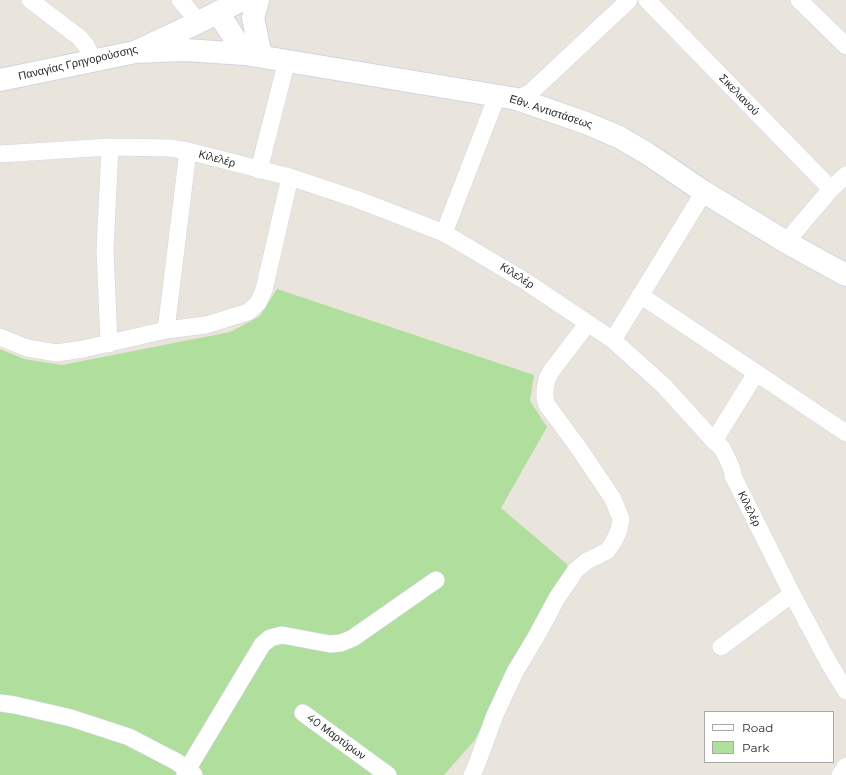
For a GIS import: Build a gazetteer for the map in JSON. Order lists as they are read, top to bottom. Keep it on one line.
{"streets":{"street":["Παναγίας Γρηγορούσσης","Σικελιανού","Εθν. Αντιστάσεως","Κιλελέρ","40 Μαρτύρων"]},"crossings":[["Παναγίας Γρηγορούσσης","Εθν. Αντιστάσεως"]],"legend":["Road","Park"]}
